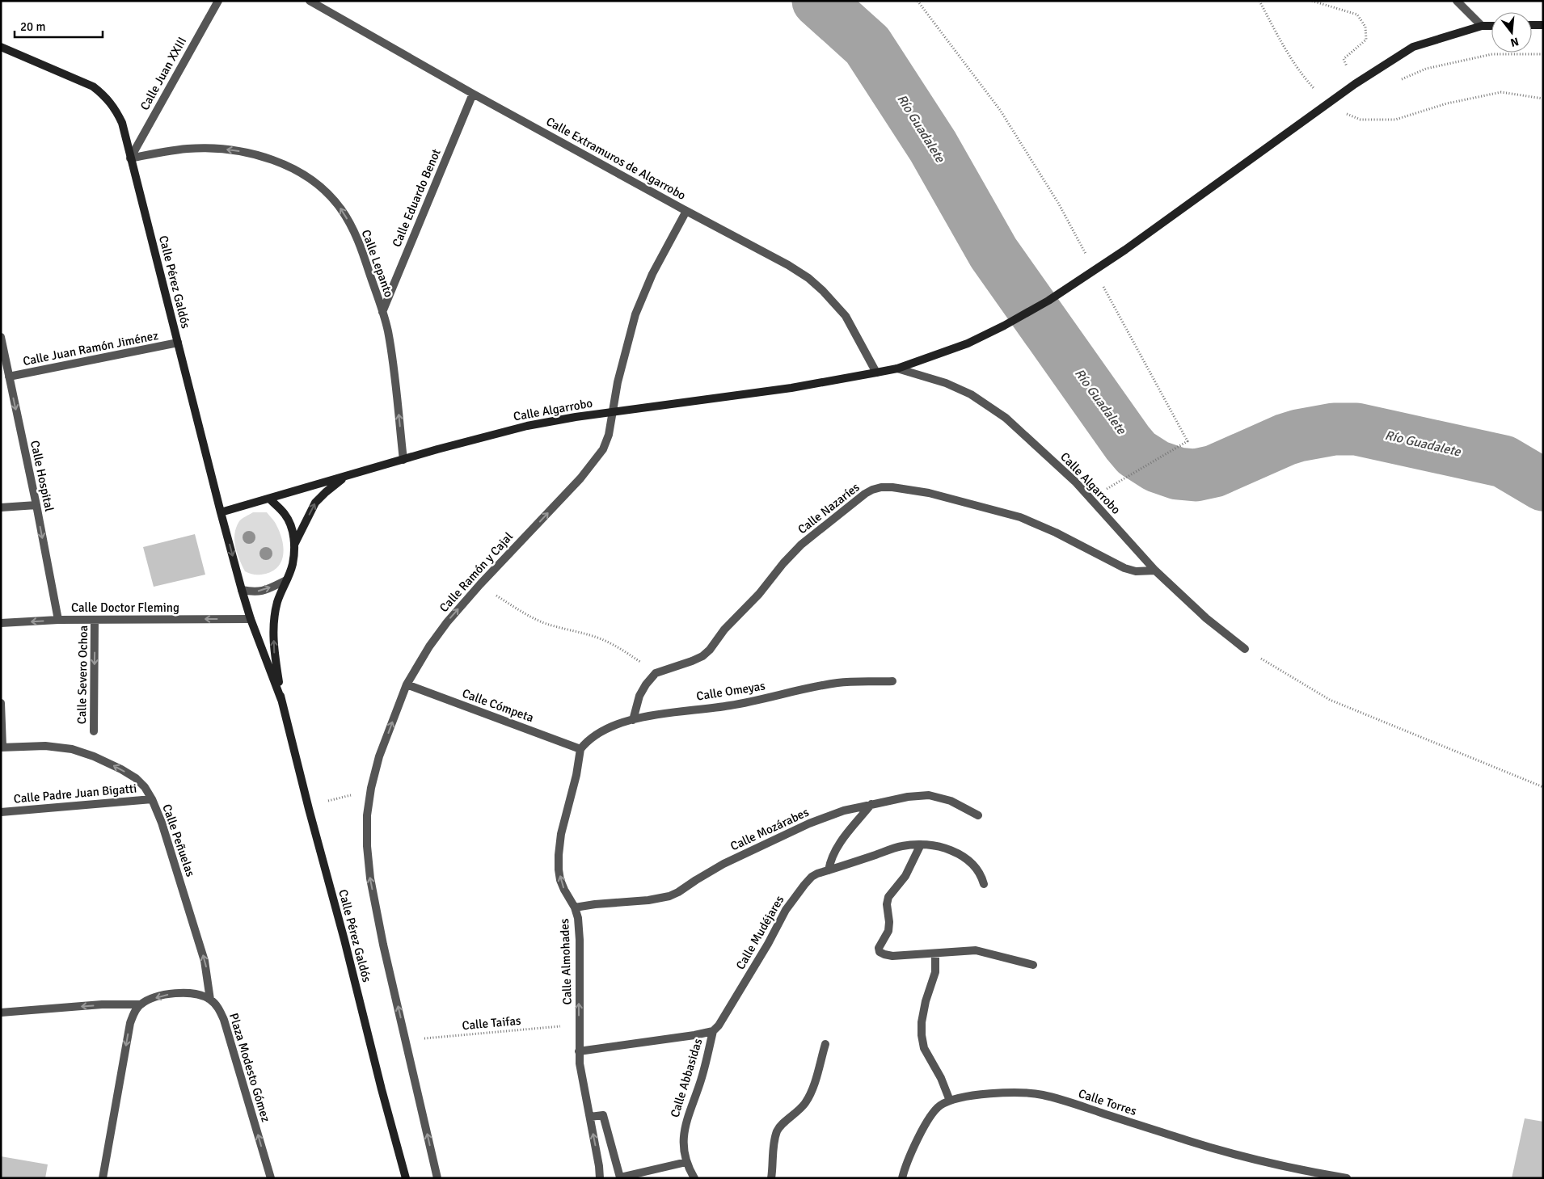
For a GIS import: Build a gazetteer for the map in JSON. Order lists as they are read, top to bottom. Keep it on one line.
{"streets":{"street":["Calle Juan XXIII","Calle Extramuros de Algarrobo","Calle Eduardo Benot","Calle Lepanto","Calle Pérez Galdós","Calle Juan Ramón Jiménez","Calle Algarrobo","Calle Hospital","Calle Nazaríes","Calle Ramón y Cajal","Calle Doctor Fleming","Calle Severo Ochoa","Calle Omeyas","Calle Cómpeta","Calle Padre Juan Bigatti","Calle Mozárabes","Calle Peñuelas","Calle Mudéjares","Calle Almohades","Plaza Modesto Gómez","Calle Abbasidas","Calle Torres"],"path":["Calle Taifas"]},"crossings":[["Calle Juan XXIII","Calle Lepanto"],["Calle Juan XXIII","Calle Pérez Galdós"],["Calle Extramuros de Algarrobo","Calle Eduardo Benot"],["Calle Extramuros de Algarrobo","Calle Algarrobo"],["Calle Extramuros de Algarrobo","Calle Ramón y Cajal"],["Calle Eduardo Benot","Calle Lepanto"],["Calle Lepanto","Calle Pérez Galdós"],["Calle Lepanto","Calle Algarrobo"],["Calle Pérez Galdós","Calle Juan Ramón Jiménez"],["Calle Pérez Galdós","Calle Algarrobo"],["Calle Pérez Galdós","Calle Ramón y Cajal"],["Calle Pérez Galdós","Calle Doctor Fleming"],["Calle Pérez Galdós","Calle Taifas"],["Calle Juan Ramón Jiménez","Calle Hospital"],["Calle Algarrobo","Calle Nazaríes"],["Calle Algarrobo","Calle Ramón y Cajal"],["Calle Hospital","Calle Doctor Fleming"],["Calle Ramón y Cajal","Calle Cómpeta"],["Calle Doctor Fleming","Calle Severo Ochoa"],["Calle Omeyas","Calle Cómpeta"],["Calle Omeyas","Calle Almohades"],["Calle Cómpeta","Calle Almohades"],["Calle Padre Juan Bigatti","Calle Peñuelas"],["Calle Mozárabes","Calle Almohades"],["Calle Peñuelas","Plaza Modesto Gómez"],["Calle Mudéjares","Calle Abbasidas"],["Calle Almohades","Calle Taifas"]],"one_way":["Calle Lepanto","Calle Hospital","Calle Ramón y Cajal","Calle Doctor Fleming","Calle Severo Ochoa","Calle Peñuelas","Calle Almohades","Plaza Modesto Gómez"],"water":["Río Guadalete"],"scale_bar":"20 m","north":"bottom"}
